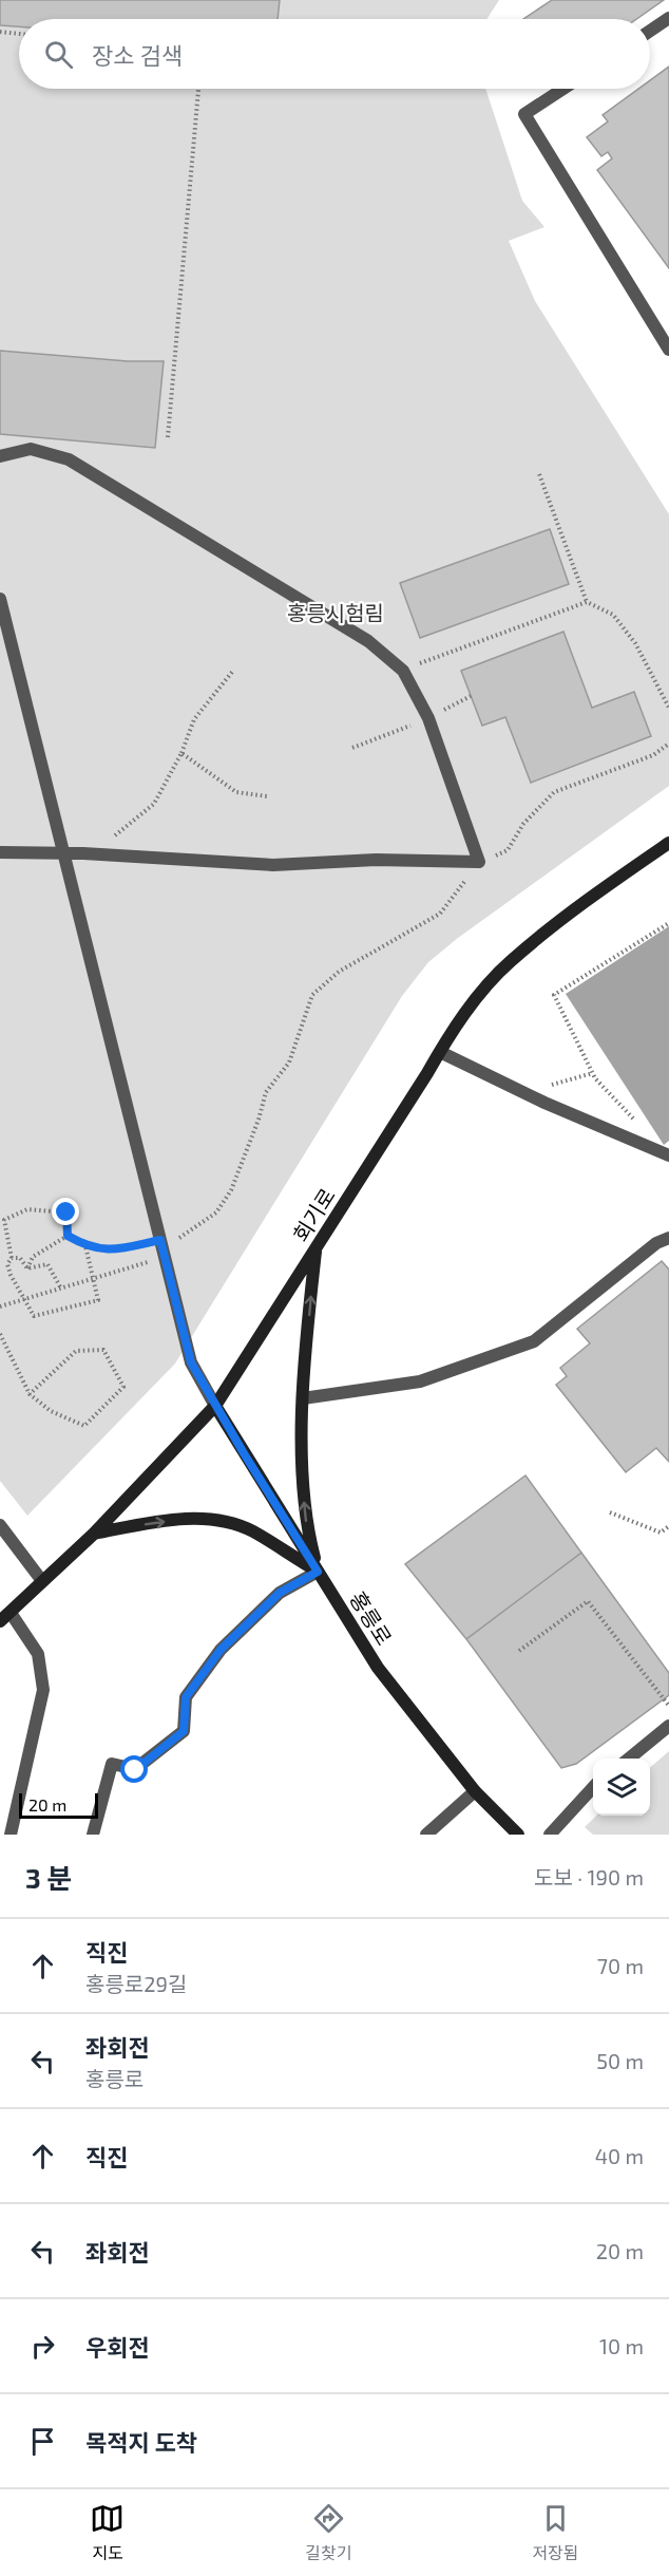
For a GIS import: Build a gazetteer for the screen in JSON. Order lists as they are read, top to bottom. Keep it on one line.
{"streets":{"main road":["회기로","홍릉로"]},"crossings":[["회기로","홍릉로"]],"parks":["홍릉시험림"],"scale_bar":"20 m","page":{"search":"장소 검색","scale":"20 m","heading":["3 분","도보 · 190 m"],"list":[["직진","홍릉로29길","70 m"],["좌회전","홍릉로","50 m"],["직진","40 m"],["좌회전","20 m"],["우회전","10 m"],"목적지 도착"],"nav":["지도","길찾기","저장됨"]}}
